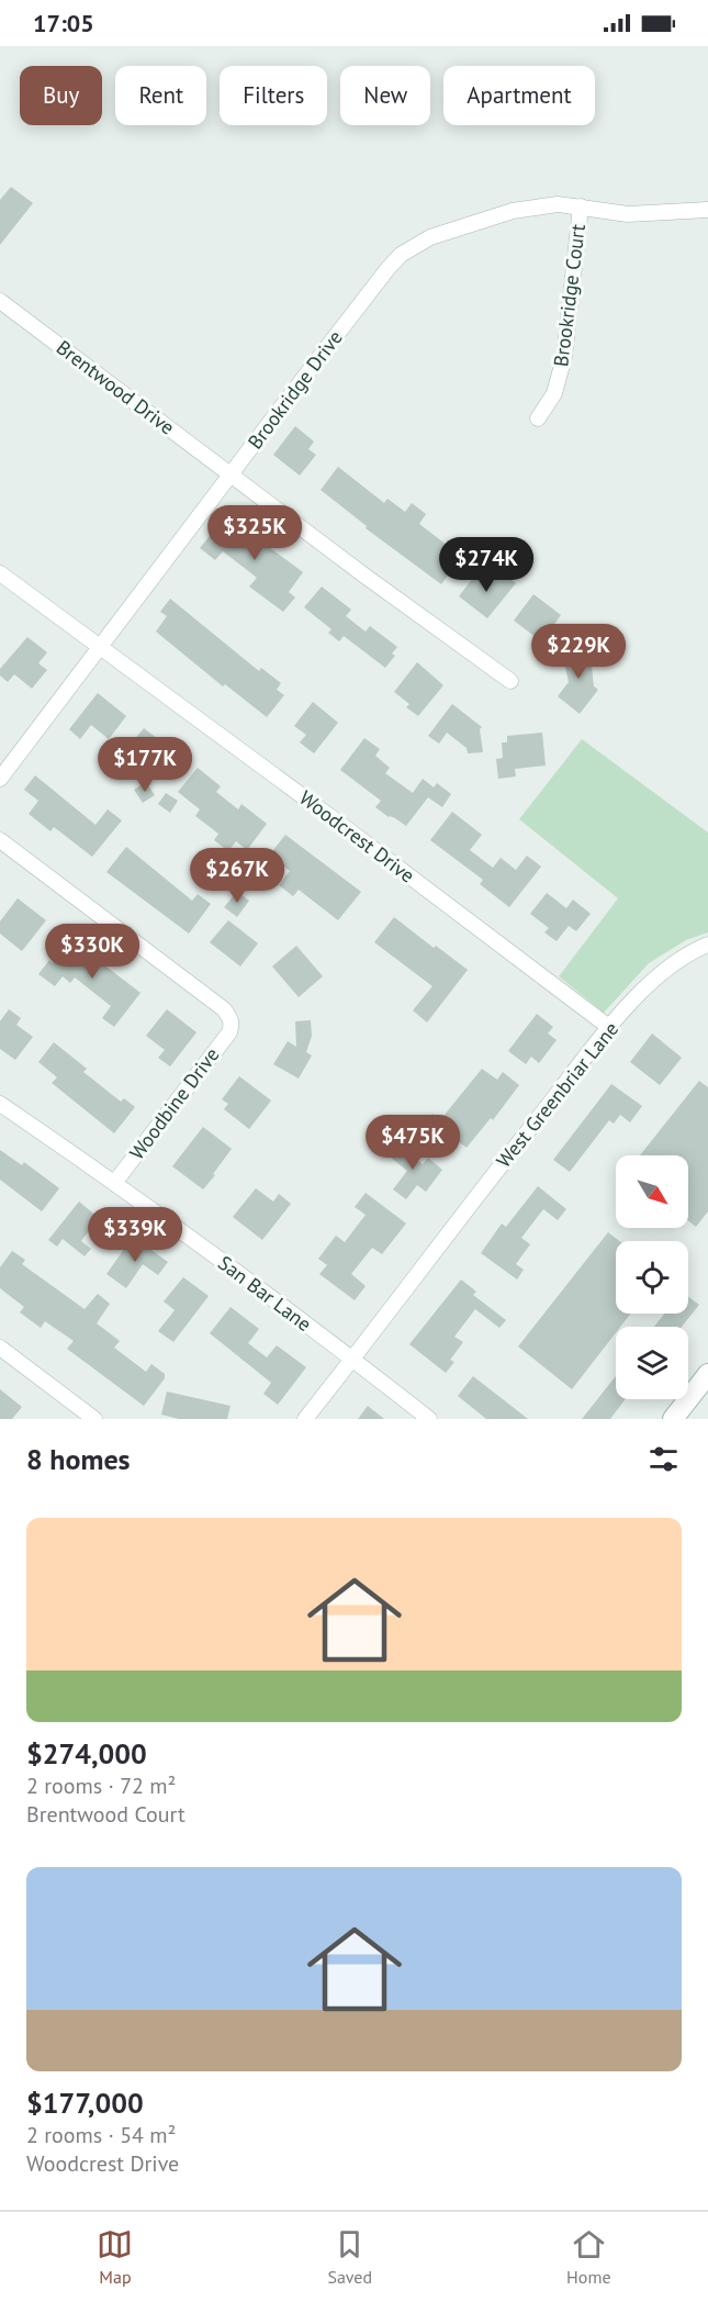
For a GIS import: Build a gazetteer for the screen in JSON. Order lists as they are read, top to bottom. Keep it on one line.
{"streets":{"street":["Brookridge Court","Brentwood Drive","Brookridge Drive","Woodcrest Drive","West Greenbriar Lane","Woodbine Drive","San Bar Lane"]},"crossings":[["Brookridge Court","Brookridge Drive"],["Brentwood Drive","Brookridge Drive"],["Brookridge Drive","Woodcrest Drive"],["Woodcrest Drive","West Greenbriar Lane"],["West Greenbriar Lane","San Bar Lane"],["Woodbine Drive","San Bar Lane"]],"north":"bottom right","page":{"status":"17:05","chip":["Buy","Rent","Filters","New","Apartment"],"price":["$325K","$274K","$229K","$177K","$267K","$330K","$475K","$339K"],"heading":"8 homes","list":[{"name":"$274,000","note":"2 rooms · 72 m² · Brentwood Court"},{"name":"$177,000","note":"2 rooms · 54 m² · Woodcrest Drive"}],"tabs":["Map","Saved","Home"]}}
